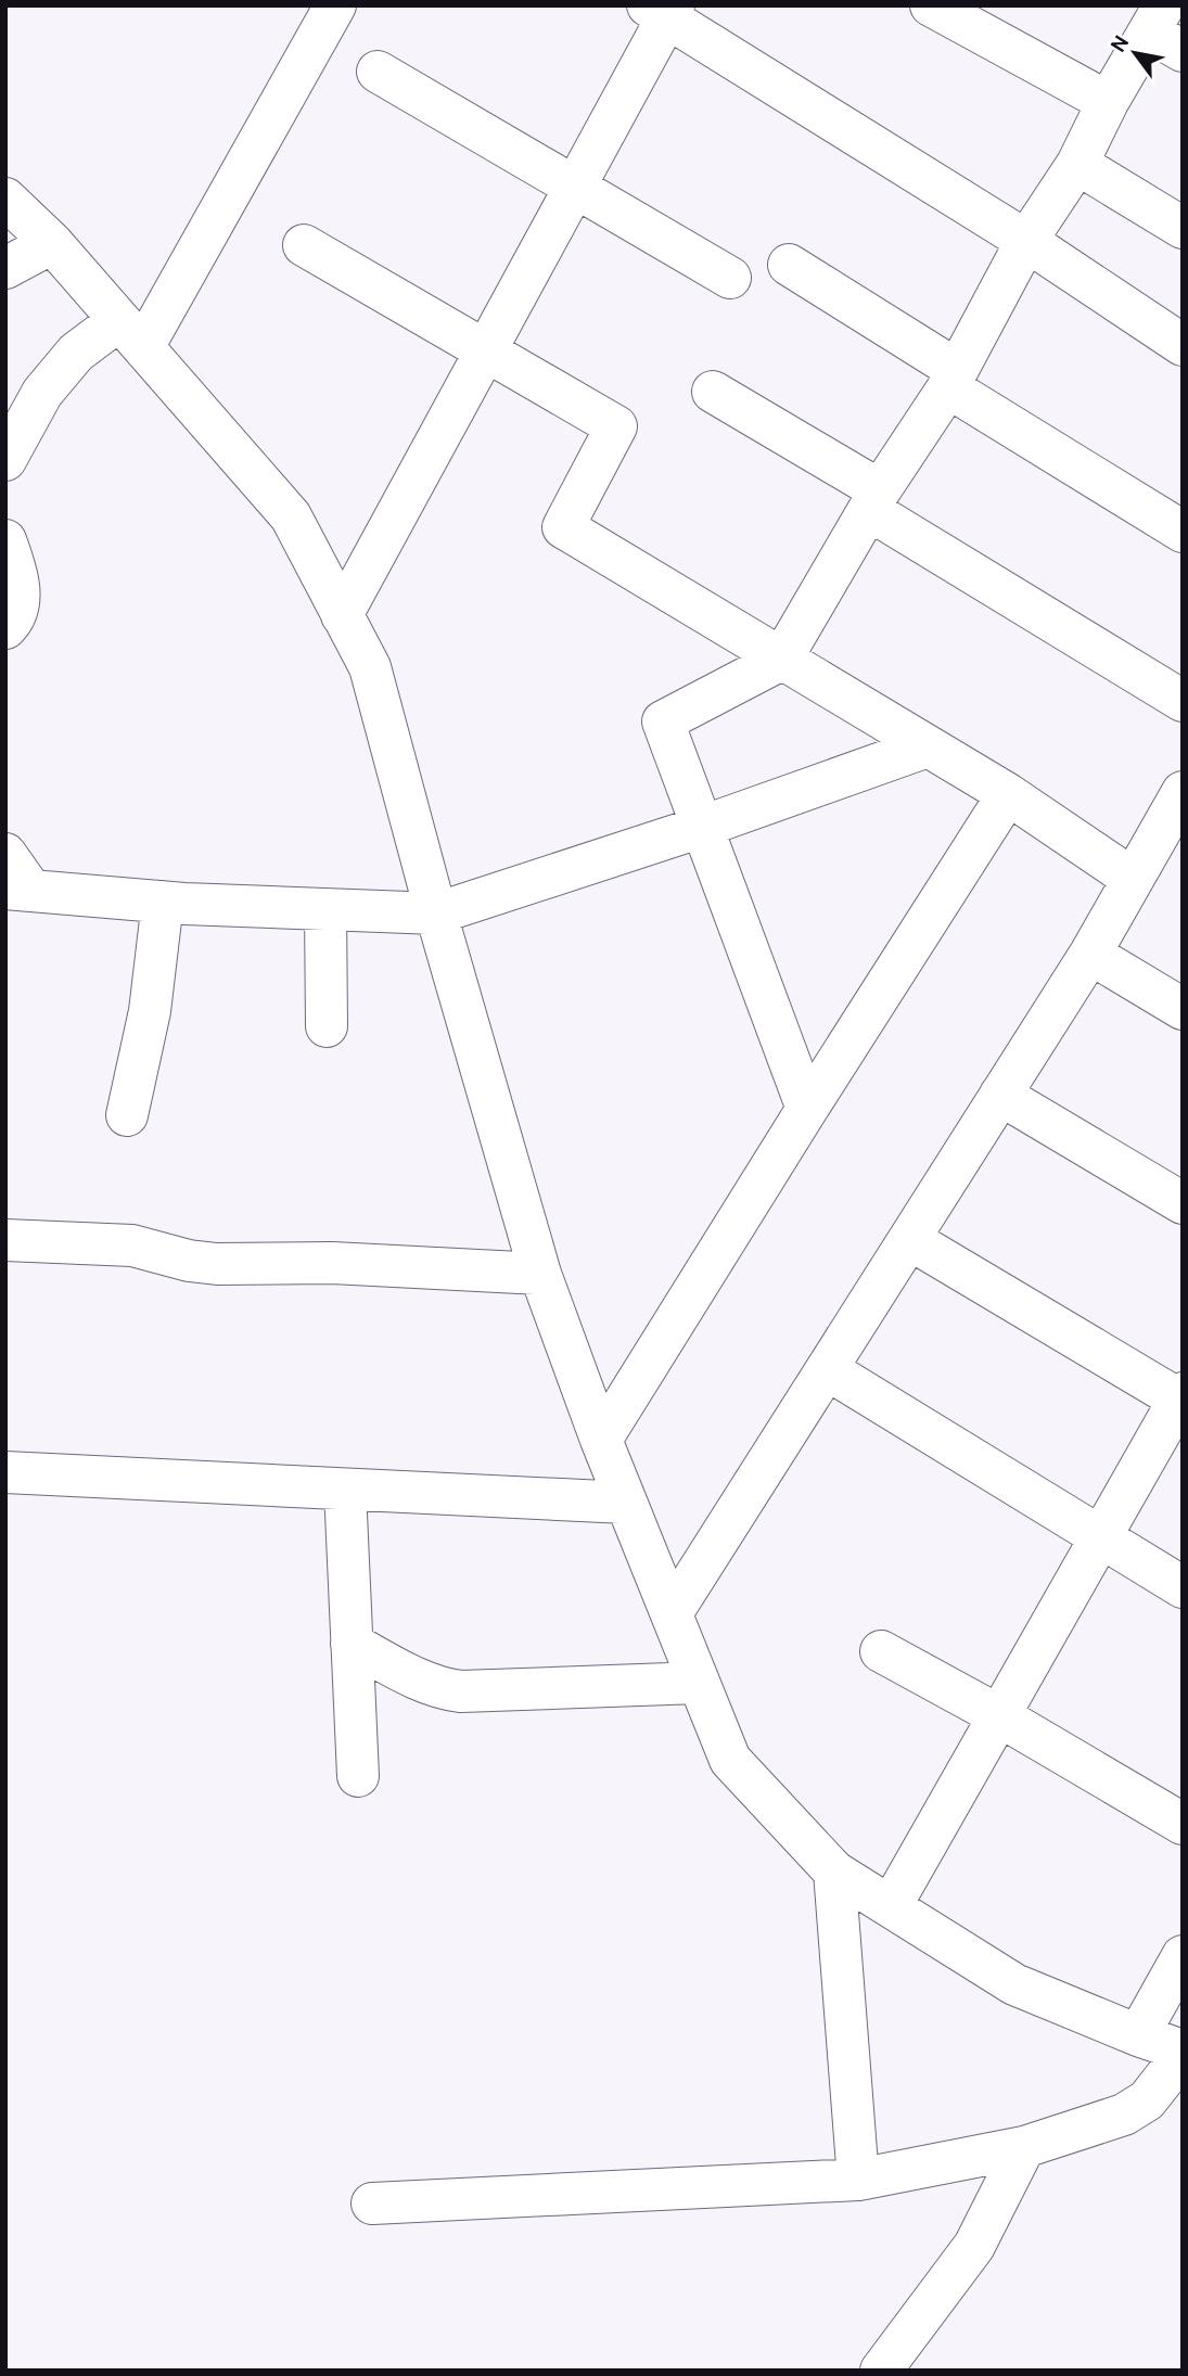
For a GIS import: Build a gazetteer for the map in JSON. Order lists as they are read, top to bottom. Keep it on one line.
{"north":"top left"}
